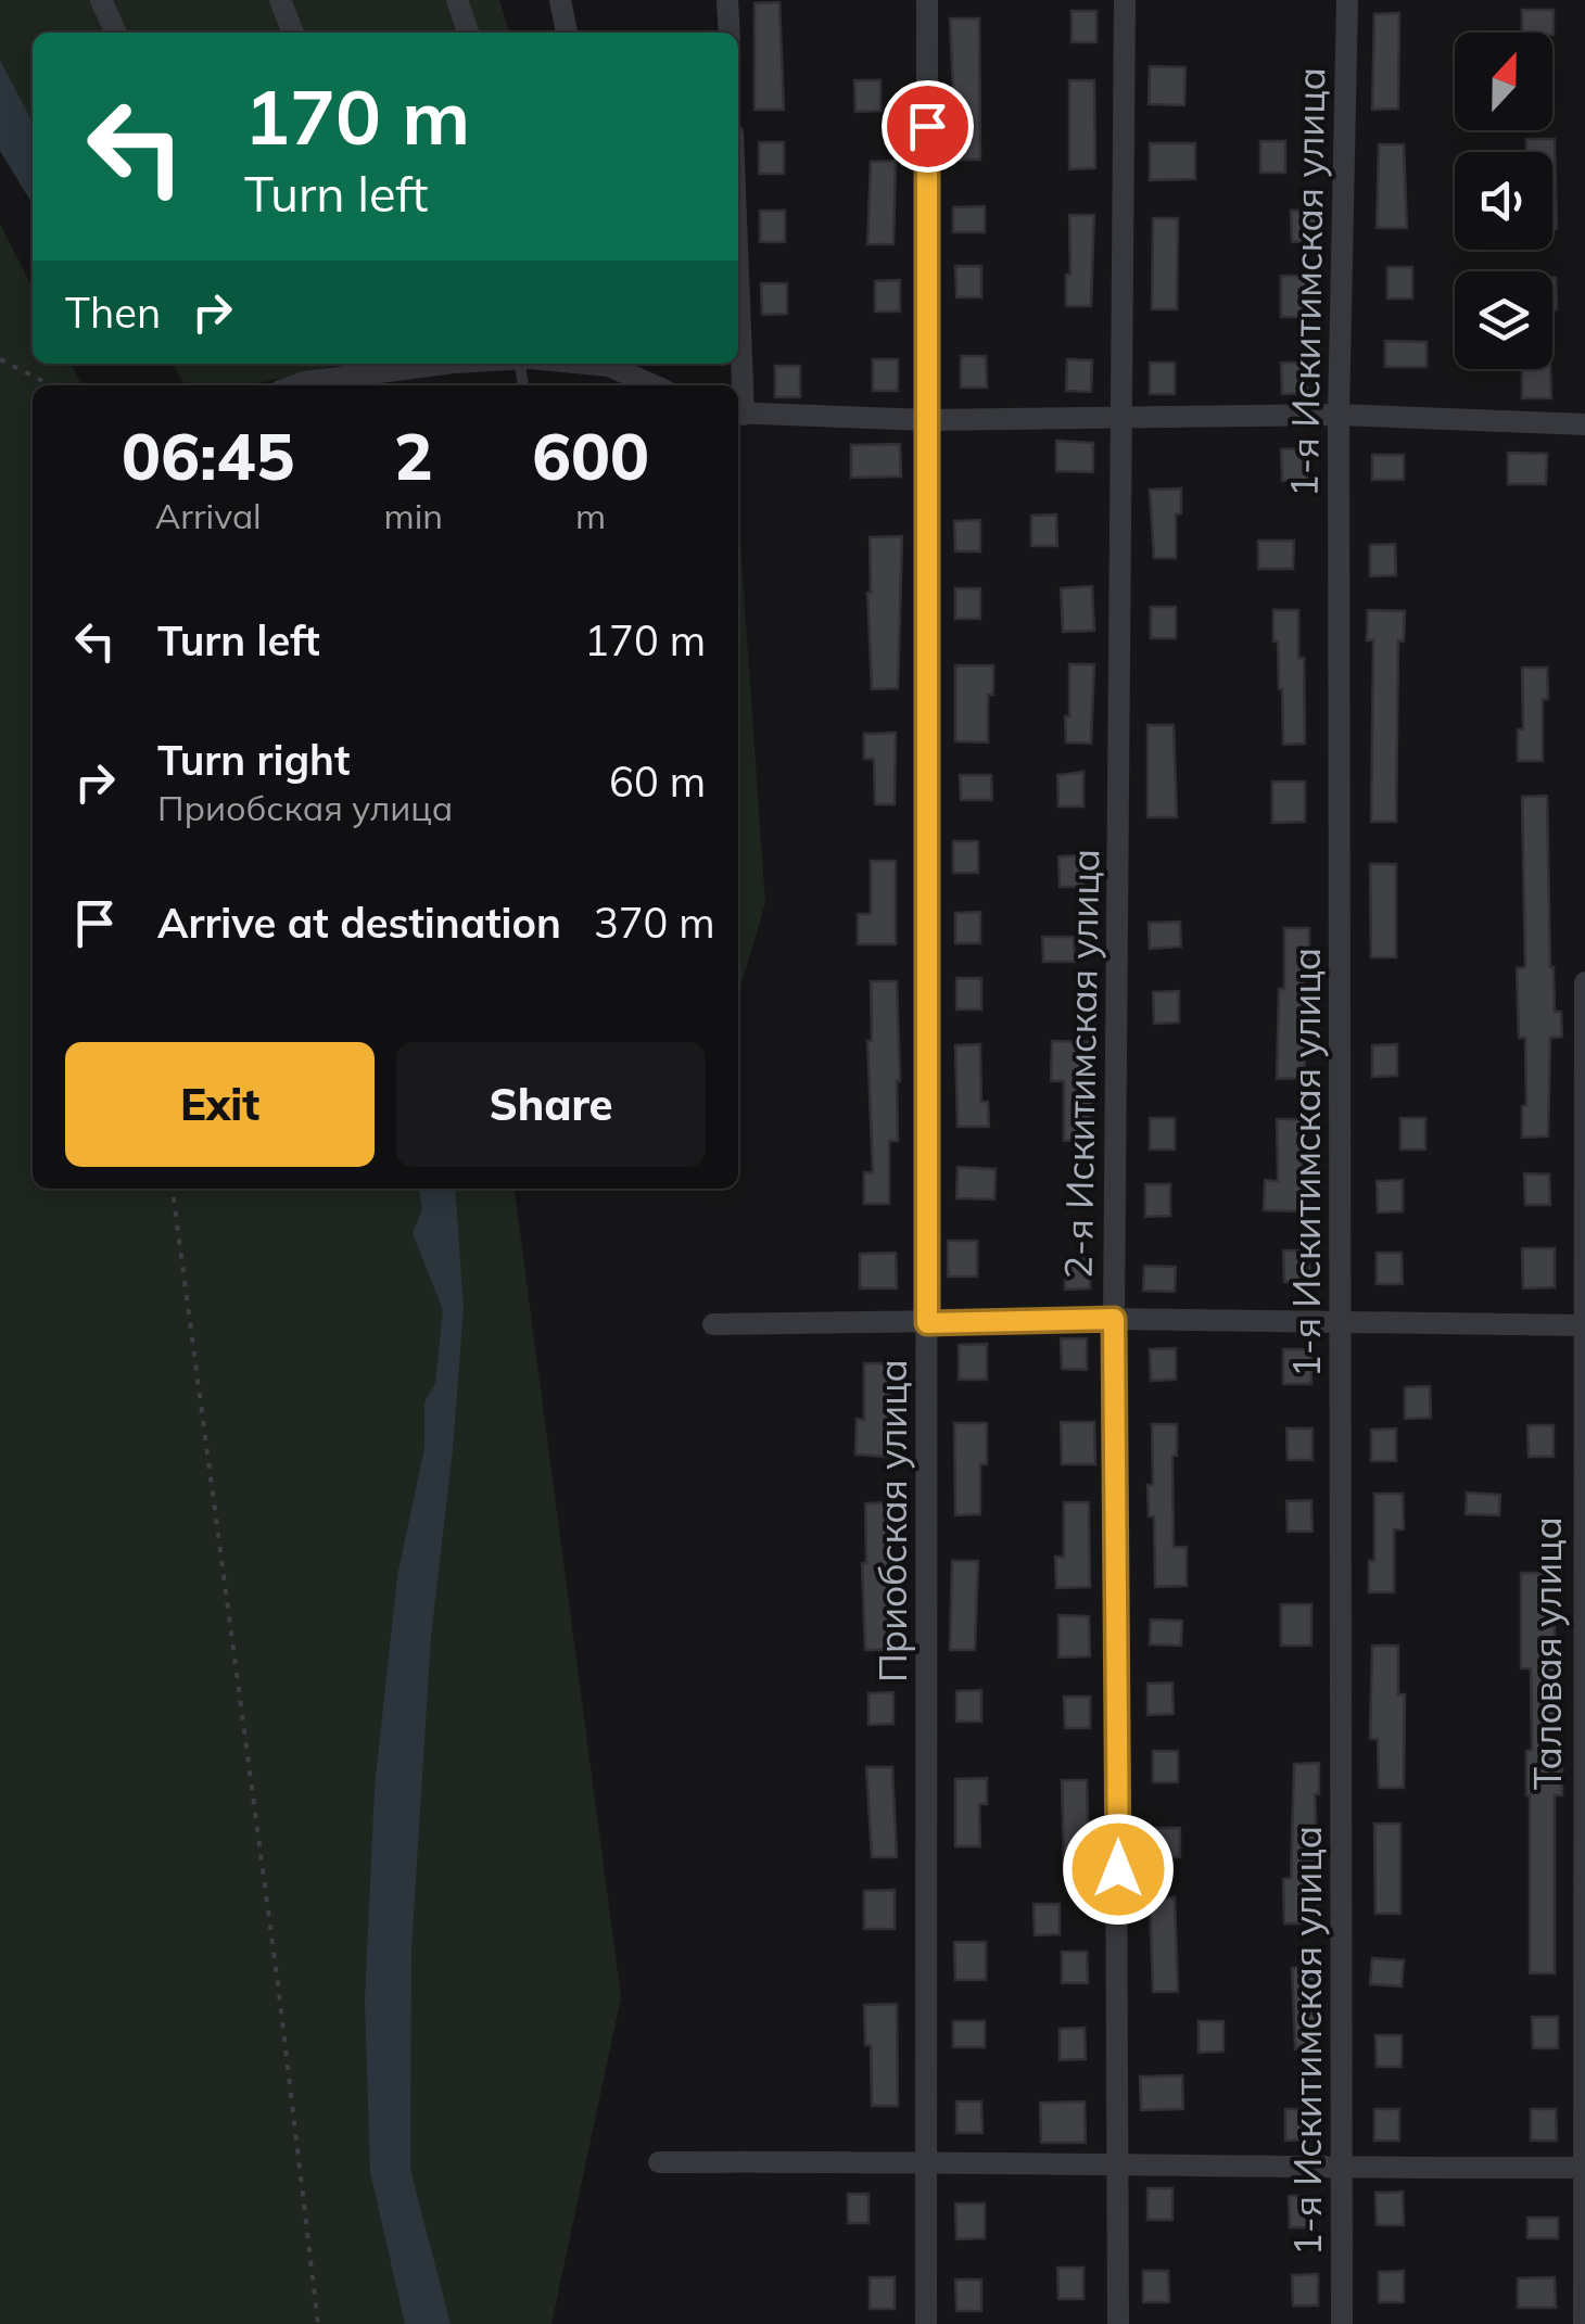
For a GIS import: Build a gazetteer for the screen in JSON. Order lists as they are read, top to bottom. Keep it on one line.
{"streets":{"street":["1-я Искитимская улица","2-я Искитимская улица","Приобская улица","Таловая улица"]},"north":"top","page":{"turn":["170 m","Turn left"],"then":"Then","eta":["06:45","Arrival","2","min","600","m"],"list":[{"name":"Turn left","value":"170 m"},{"name":"Turn right","note":"Приобская улица","value":"60 m"},{"name":"Arrive at destination","value":"370 m"}],"buttons":["Exit","Share"]}}
